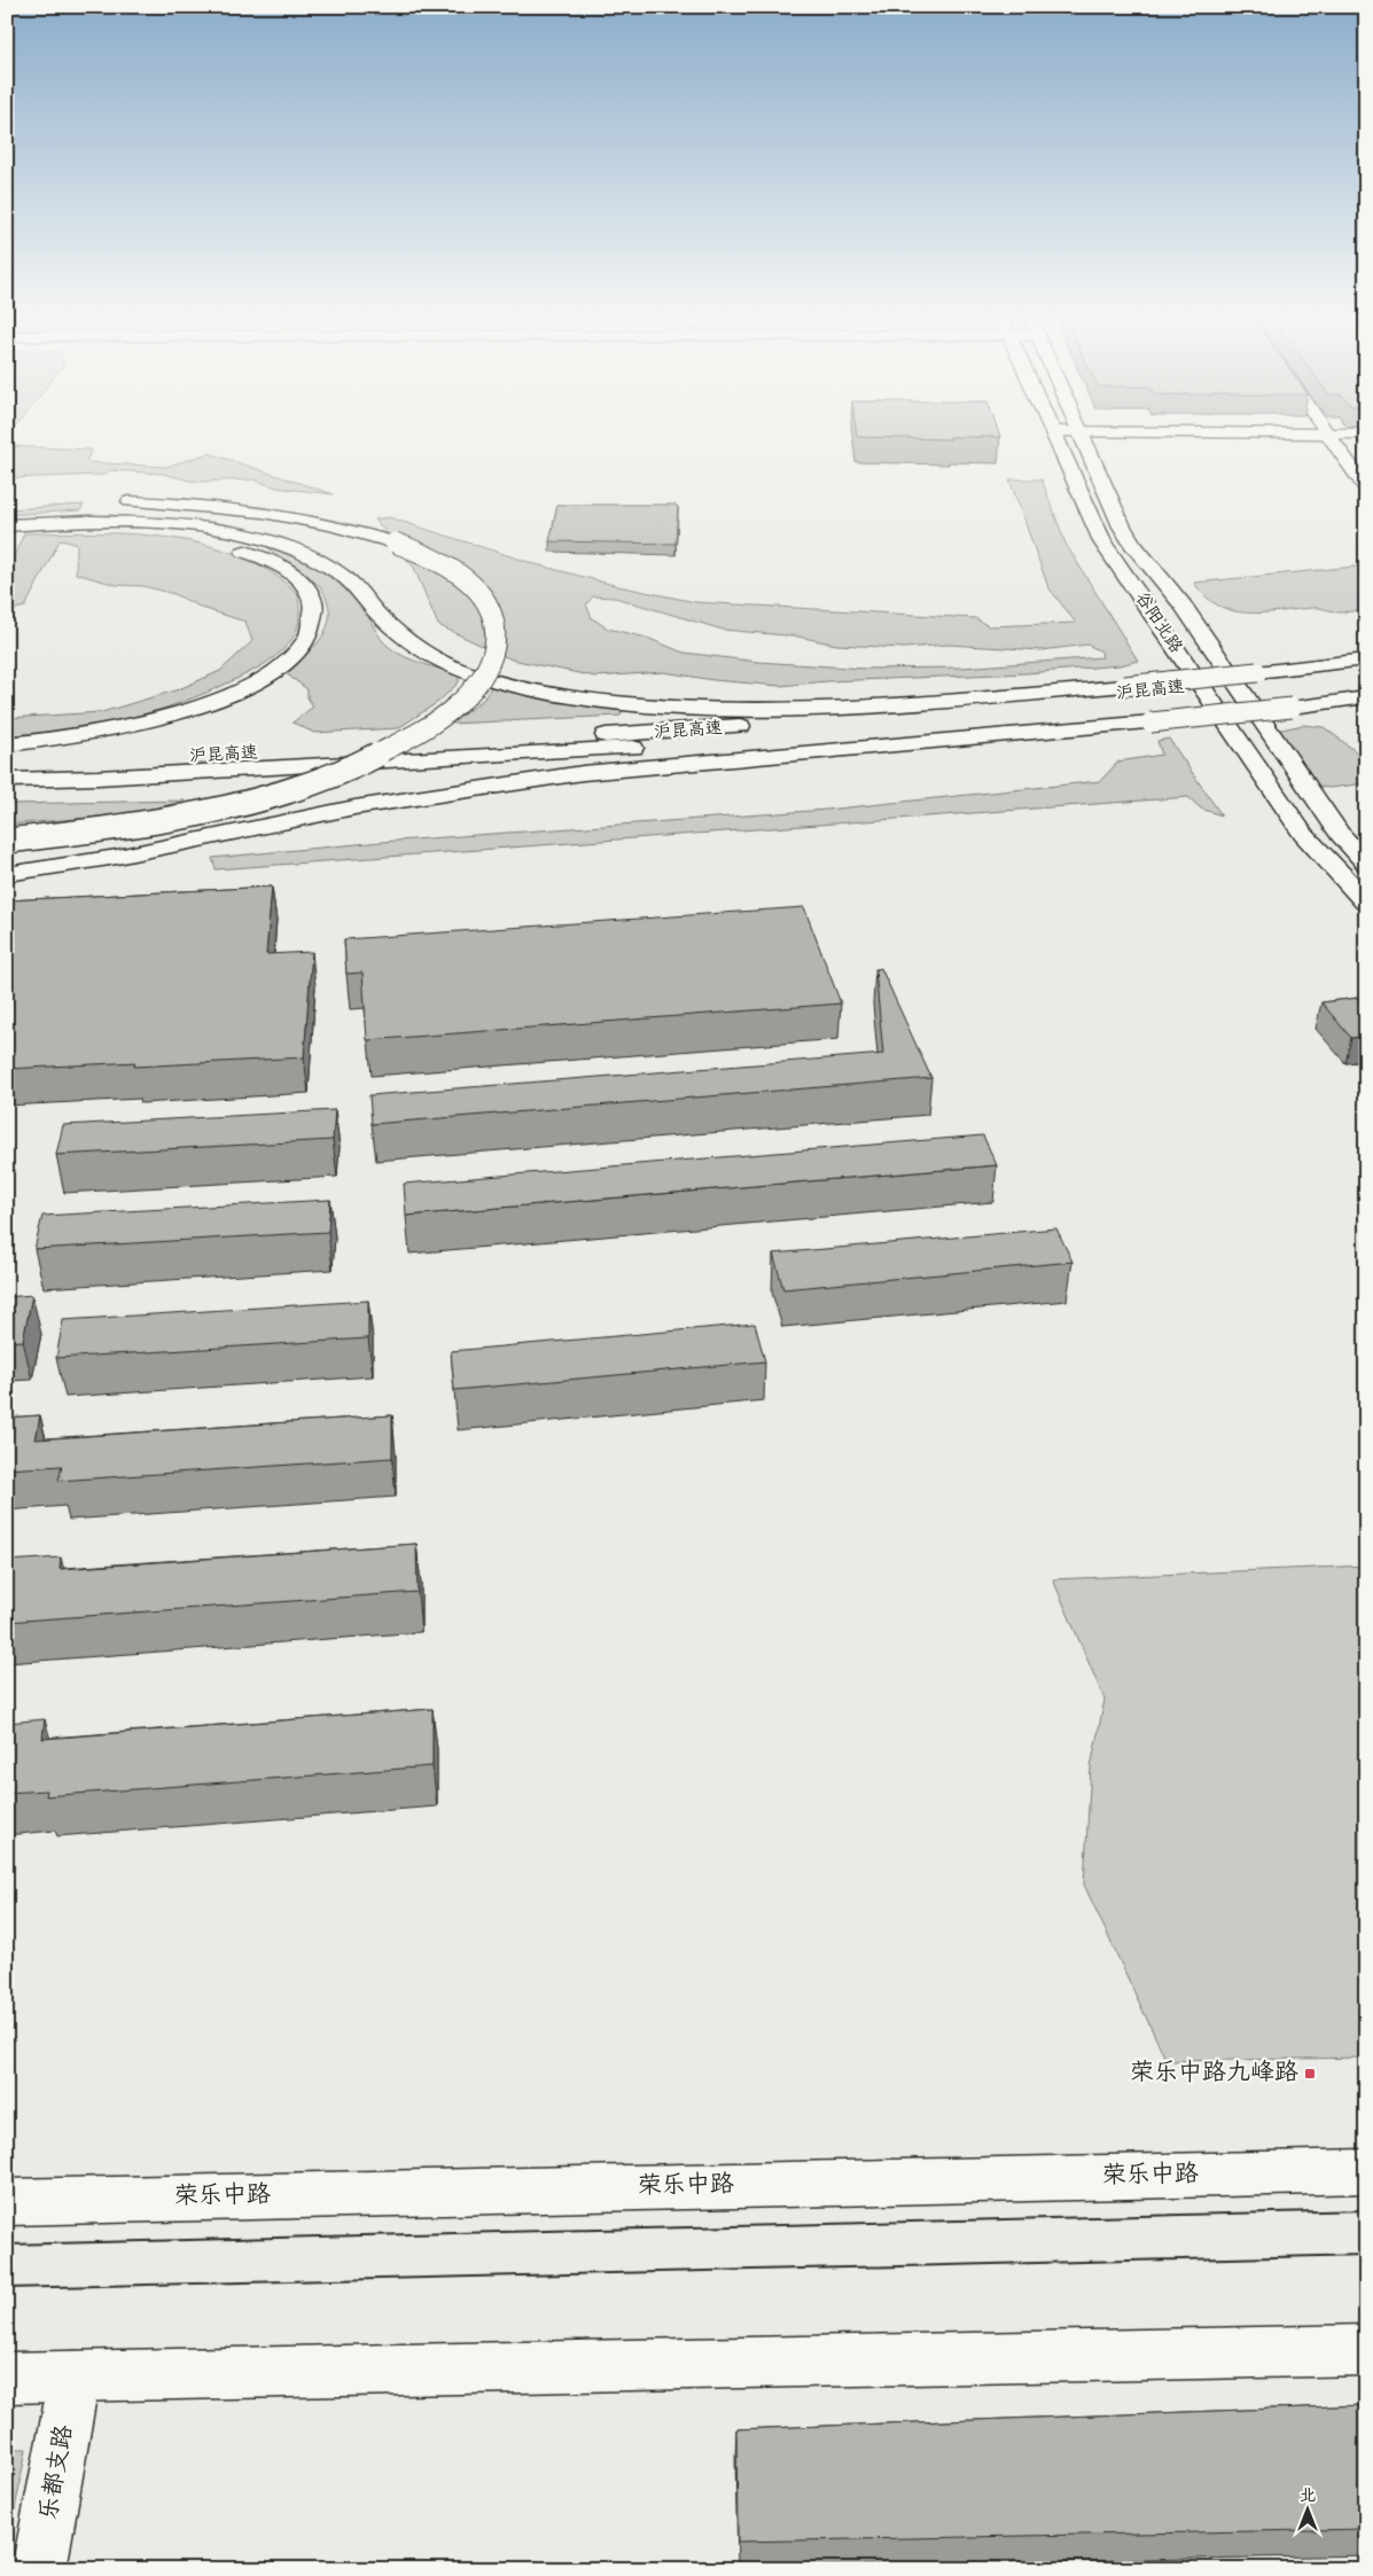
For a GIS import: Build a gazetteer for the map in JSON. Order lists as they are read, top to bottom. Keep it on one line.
{"streets":{"main road":["谷阳北路","沪昆高速","荣乐中路","乐都支路"]},"places":{"transit":["荣乐中路九峰路"]},"north":"top"}
